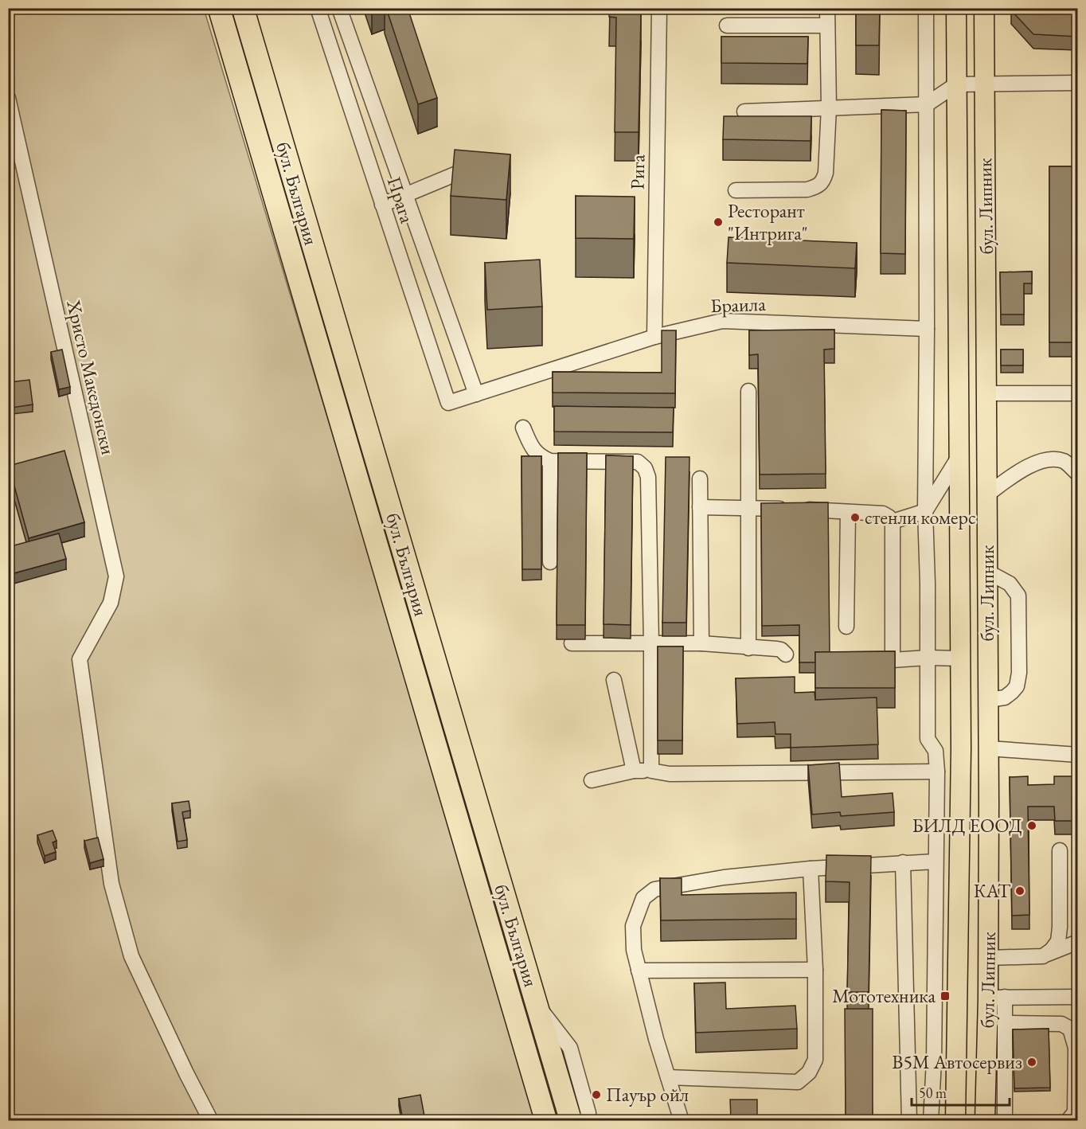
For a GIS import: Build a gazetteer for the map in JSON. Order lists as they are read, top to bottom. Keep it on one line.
{"streets":{"highway":["бул. България"],"main road":["бул. Липник"],"street":["Рига","Прага","Браила","Христо Македонски"]},"crossings":[["Рига","Браила"],["Прага","Браила"]],"places":{"other":["Ресторант \"Интрига\"","стенли комерс","БИЛД ЕООД","КАТ","В5М Автосервиз","Пауър ойл"],"transit":["Мототехника"]},"scale_bar":"50 m"}
